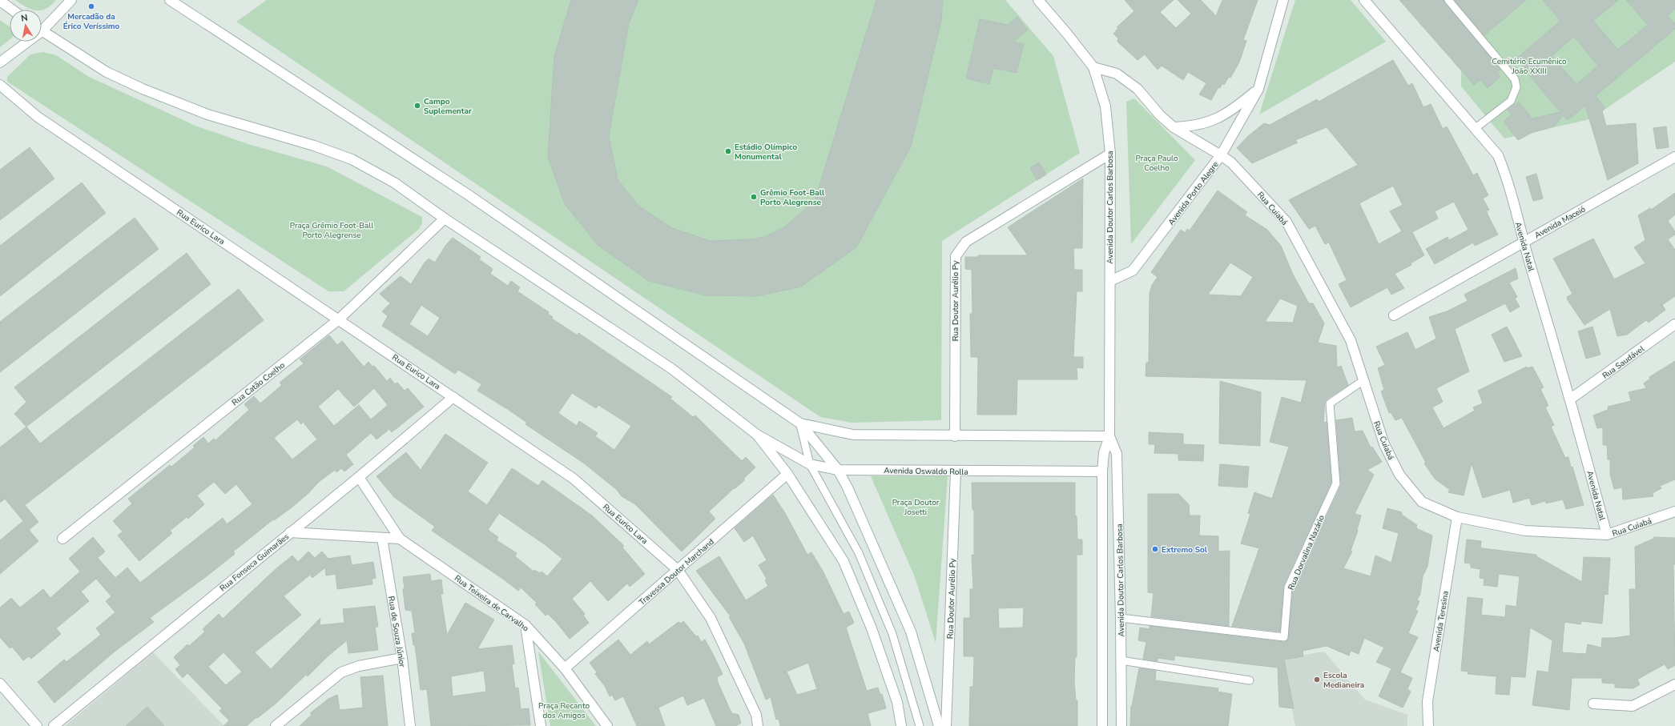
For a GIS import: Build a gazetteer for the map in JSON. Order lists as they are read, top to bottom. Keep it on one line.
{"streets":{"street":["Avenida Porto Alegre","Avenida Doutor Carlos Barbosa","Rua Cuiabá","Avenida Maceió","Rua Eurico Lara","Avenida Natal","Rua Doutor Aurélio Py","Rua Saudável","Rua Catão Coelho","Avenida Oswaldo Rolla","Rua Fonseca Guimarães","Travessa Doutor Marchand","Rua Teixeira de Carvalho","Avenida Teresina","Rua de Souza Júnior"],"lane":["Rua Dorvalina Nazário"]},"crossings":[["Avenida Porto Alegre","Avenida Doutor Carlos Barbosa"],["Avenida Porto Alegre","Rua Cuiabá"],["Avenida Doutor Carlos Barbosa","Rua Doutor Aurélio Py"],["Avenida Doutor Carlos Barbosa","Avenida Oswaldo Rolla"],["Avenida Doutor Carlos Barbosa","Rua Dorvalina Nazário"],["Rua Cuiabá","Avenida Natal"],["Rua Cuiabá","Rua Dorvalina Nazário"],["Rua Cuiabá","Avenida Teresina"],["Avenida Maceió","Avenida Natal"],["Rua Eurico Lara","Rua Catão Coelho"],["Rua Eurico Lara","Rua Fonseca Guimarães"],["Rua Eurico Lara","Travessa Doutor Marchand"],["Avenida Natal","Rua Saudável"],["Rua Doutor Aurélio Py","Avenida Oswaldo Rolla"],["Rua Fonseca Guimarães","Rua Teixeira de Carvalho"],["Travessa Doutor Marchand","Rua Teixeira de Carvalho"]],"parks":["Cemitério Ecumênico João XXIII","Praça Paulo Coelho","Praça Grêmio Foot-Ball Porto Alegrense","Praça Doutor Josetti","Praça Recanto dos Amigos"],"places":["Mercadão da Érico Veríssimo","Campo Suplementar","Estádio Olímpico Monumental","Grêmio Foot-Ball Porto Alegrense","Extremo Sol","Escola Medianeira"],"north":"top"}
